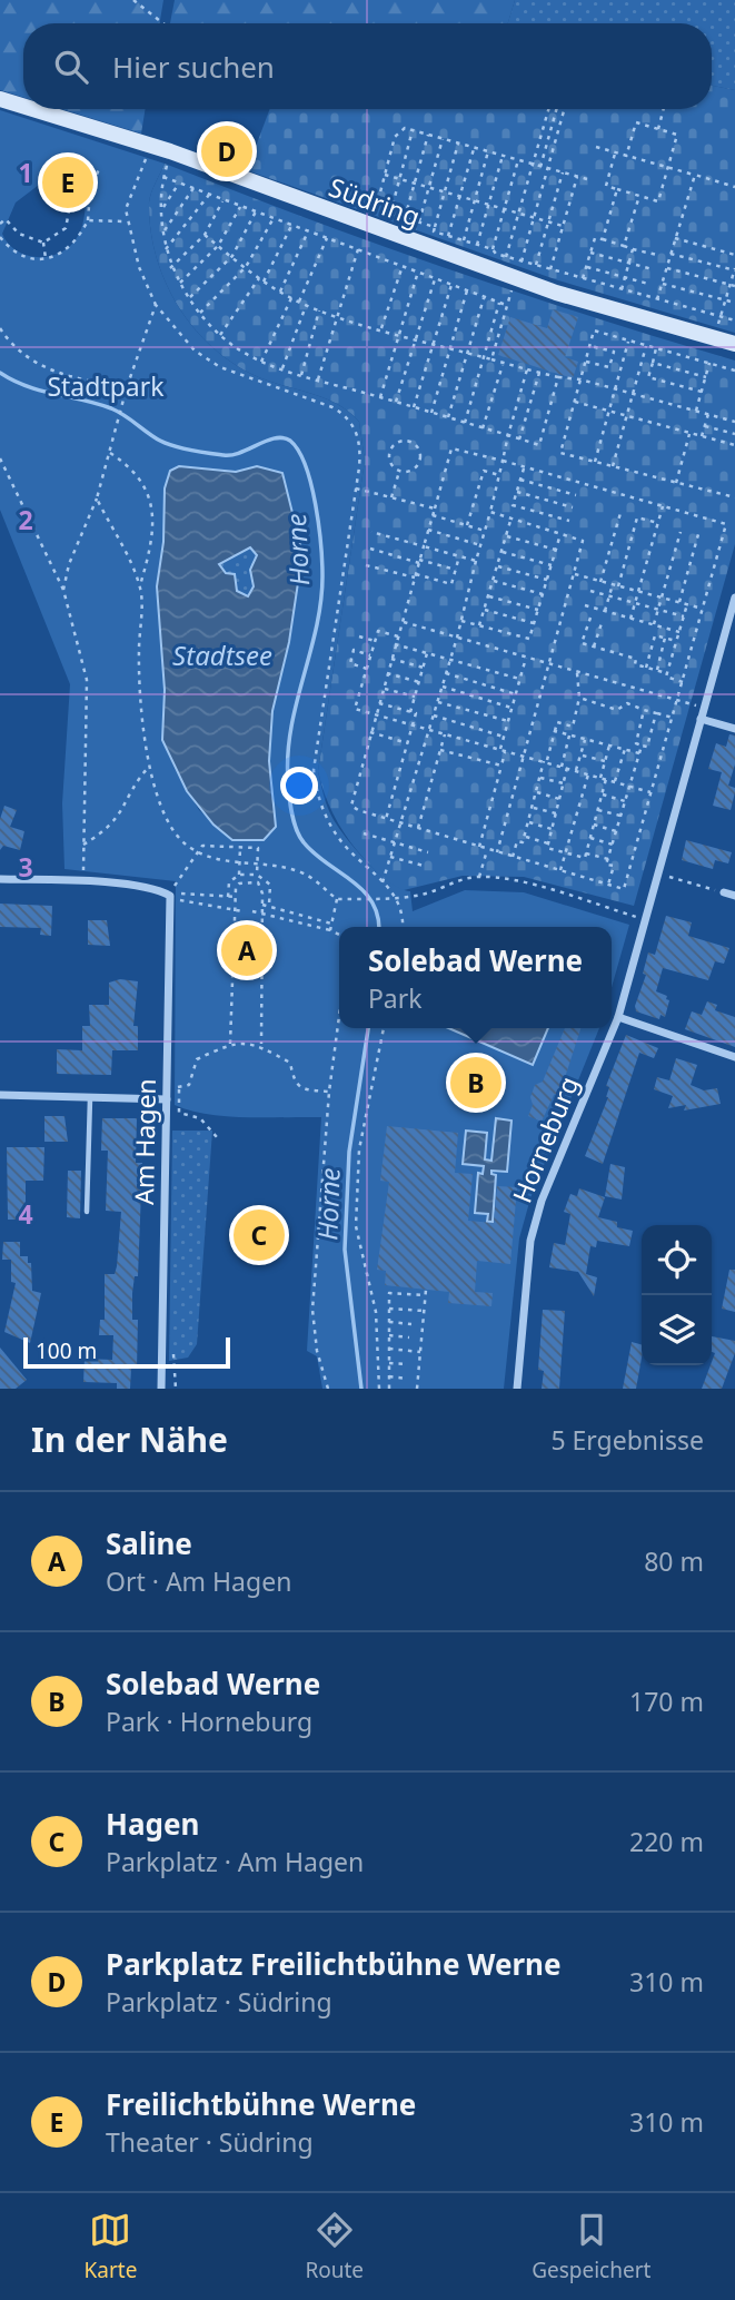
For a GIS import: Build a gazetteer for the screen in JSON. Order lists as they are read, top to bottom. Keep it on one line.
{"streets":{"street":["Südring","Horneburg","Am Hagen"]},"water":["Horne","Stadtsee"],"parks":["Stadtpark"],"scale_bar":"100 m","page":{"search":"Hier suchen","pins":["D","E","A","B","C"],"popup":["Solebad Werne","Park"],"scale":"100 m","heading":["In der Nähe","5 Ergebnisse"],"list":[{"mark":"A","name":"Saline","note":"Ort · Am Hagen","value":"80 m"},{"mark":"B","name":"Solebad Werne","note":"Park · Horneburg","value":"170 m"},{"mark":"C","name":"Hagen","note":"Parkplatz · Am Hagen","value":"220 m"},{"mark":"D","name":"Parkplatz Freilichtbühne Werne","note":"Parkplatz · Südring","value":"310 m"},{"mark":"E","name":"Freilichtbühne Werne","note":"Theater · Südring","value":"310 m"}],"nav":["Karte","Route","Gespeichert"]},"grid":{"rows":["1","2","3","4"]}}
